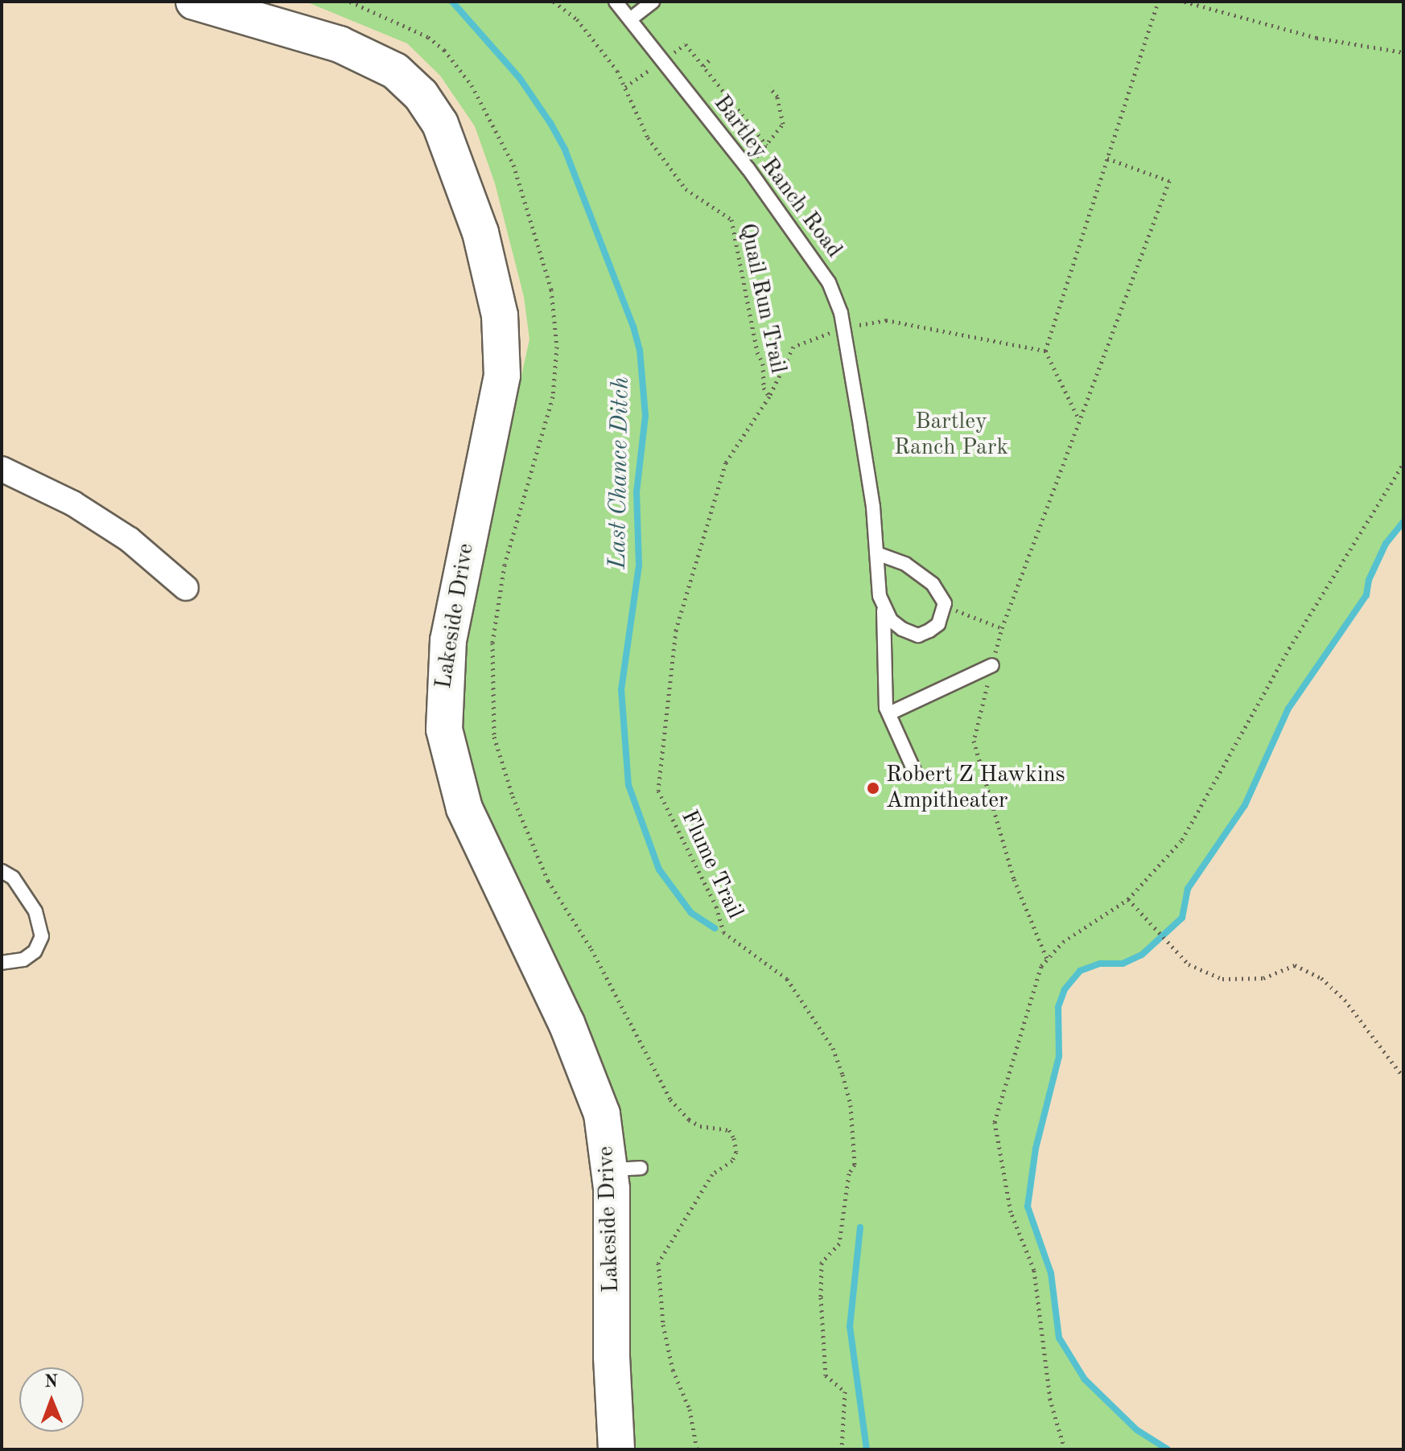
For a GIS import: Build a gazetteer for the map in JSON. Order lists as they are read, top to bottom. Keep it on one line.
{"streets":{"street":["Lakeside Drive"],"lane":["Bartley Ranch Road"],"path":["Quail Run Trail","Flume Trail"]},"crossings":[["Bartley Ranch Road","Flume Trail"],["Quail Run Trail","Flume Trail"]],"water":["Last Chance Ditch"],"parks":["Bartley Ranch Park"],"places":["Robert Z Hawkins Ampitheater"],"north":"top"}
